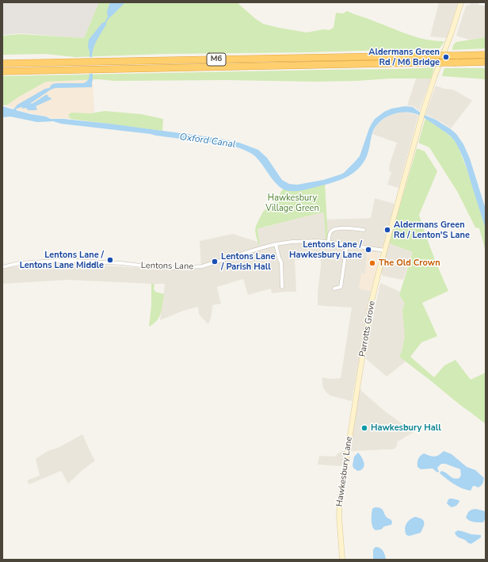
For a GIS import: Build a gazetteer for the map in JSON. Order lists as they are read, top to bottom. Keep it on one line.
{"streets":{"highway":["M6"],"main road":["Parrotts Grove","Hawkesbury Lane"],"street":["Lentons Lane"]},"crossings":[["Lentons Lane","Parrotts Grove"],["Parrotts Grove","Hawkesbury Lane"]],"water":["Oxford Canal"],"parks":["Hawkesbury Village Green"],"places":["Aldermans Green Rd / M6 Bridge","Aldermans Green Rd / Lenton'S Lane","Lentons Lane / Hawkesbury Lane","Lentons Lane / Lentons Lane Middle","Lentons Lane / Parish Hall","The Old Crown","Hawkesbury Hall"]}
